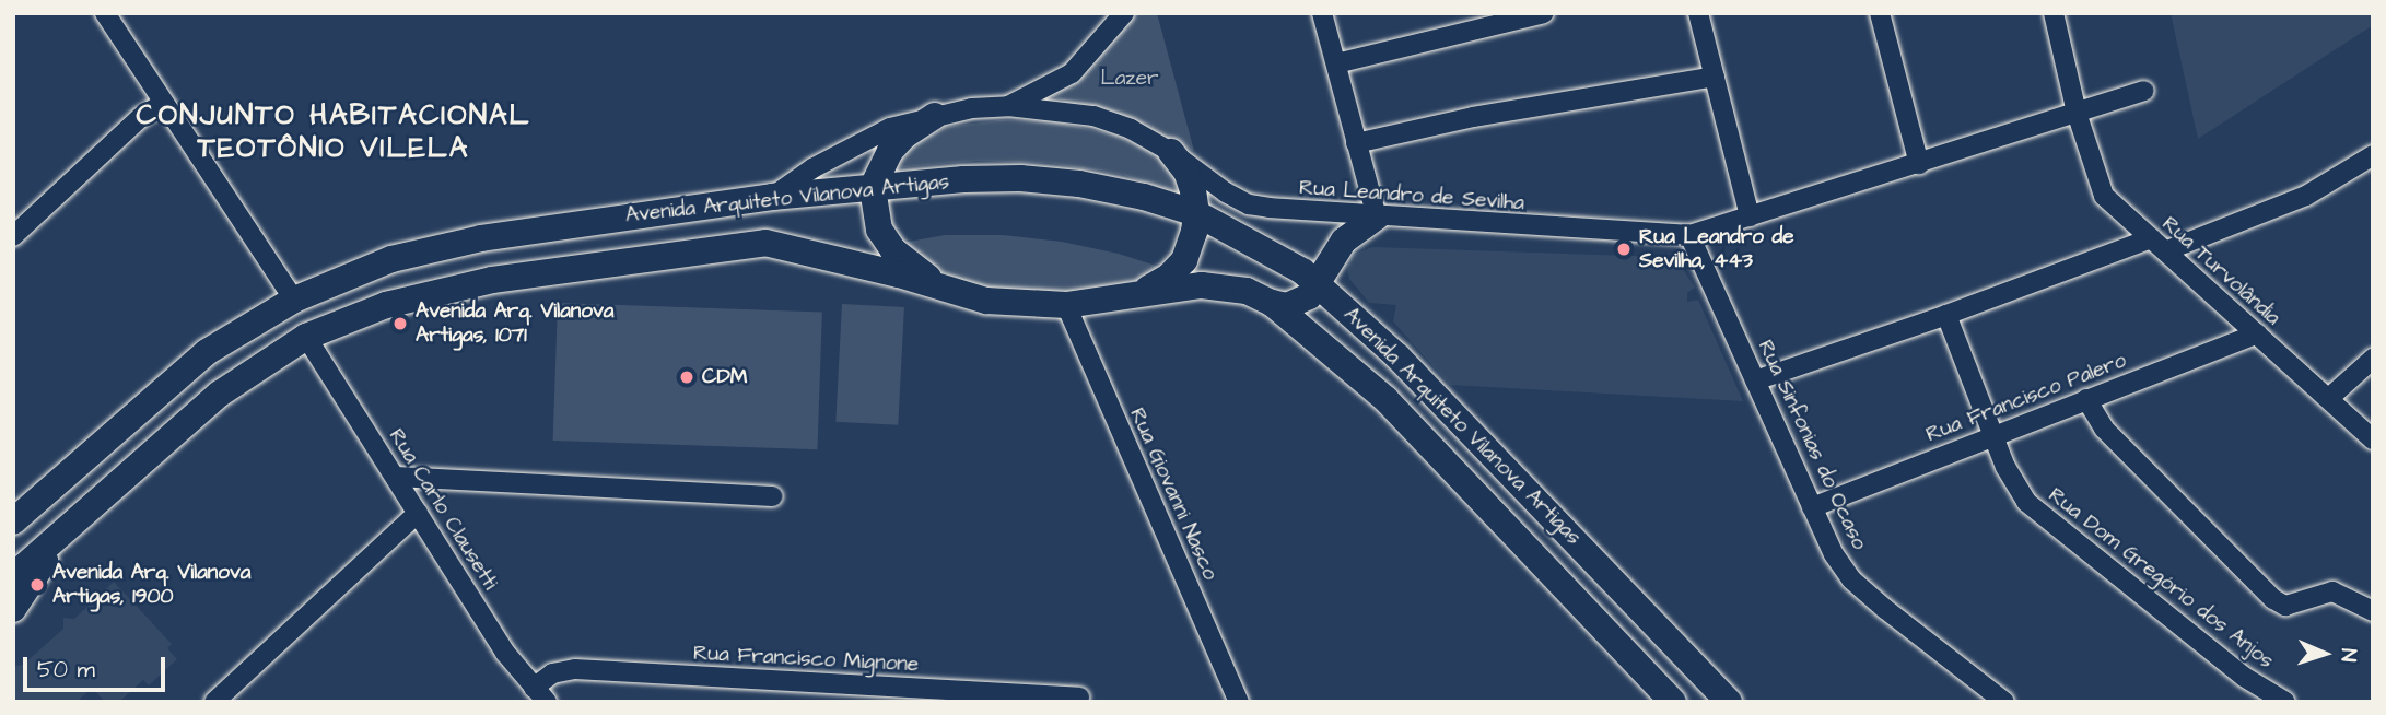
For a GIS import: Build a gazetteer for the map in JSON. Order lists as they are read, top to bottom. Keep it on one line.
{"streets":{"main road":["Avenida Arquiteto Vilanova Artigas"],"street":["Rua Leandro de Sevilha","Rua Turvolândia","Rua Francisco Palero","Rua Sinfonias do Ocaso","Rua Giovanni Nasco","Rua Carlo Clausetti","Rua Dom Gregório dos Anjos","Rua Francisco Mignone"]},"crossings":[["Rua Leandro de Sevilha","Avenida Arquiteto Vilanova Artigas"],["Rua Leandro de Sevilha","Rua Turvolândia"],["Rua Leandro de Sevilha","Rua Sinfonias do Ocaso"],["Avenida Arquiteto Vilanova Artigas","Rua Giovanni Nasco"],["Avenida Arquiteto Vilanova Artigas","Rua Carlo Clausetti"],["Rua Turvolândia","Rua Francisco Palero"],["Rua Francisco Palero","Rua Sinfonias do Ocaso"],["Rua Francisco Palero","Rua Dom Gregório dos Anjos"],["Rua Carlo Clausetti","Rua Francisco Mignone"]],"districts":["CONJUNTO HABITACIONAL TEOTÔNIO VILELA"],"parks":["Lazer"],"places":["Rua Leandro de Sevilha, 443","Avenida Arq. Vilanova Artigas, 1071","CDM","Avenida Arq. Vilanova Artigas, 1900"],"scale_bar":"50 m","north":"right"}
